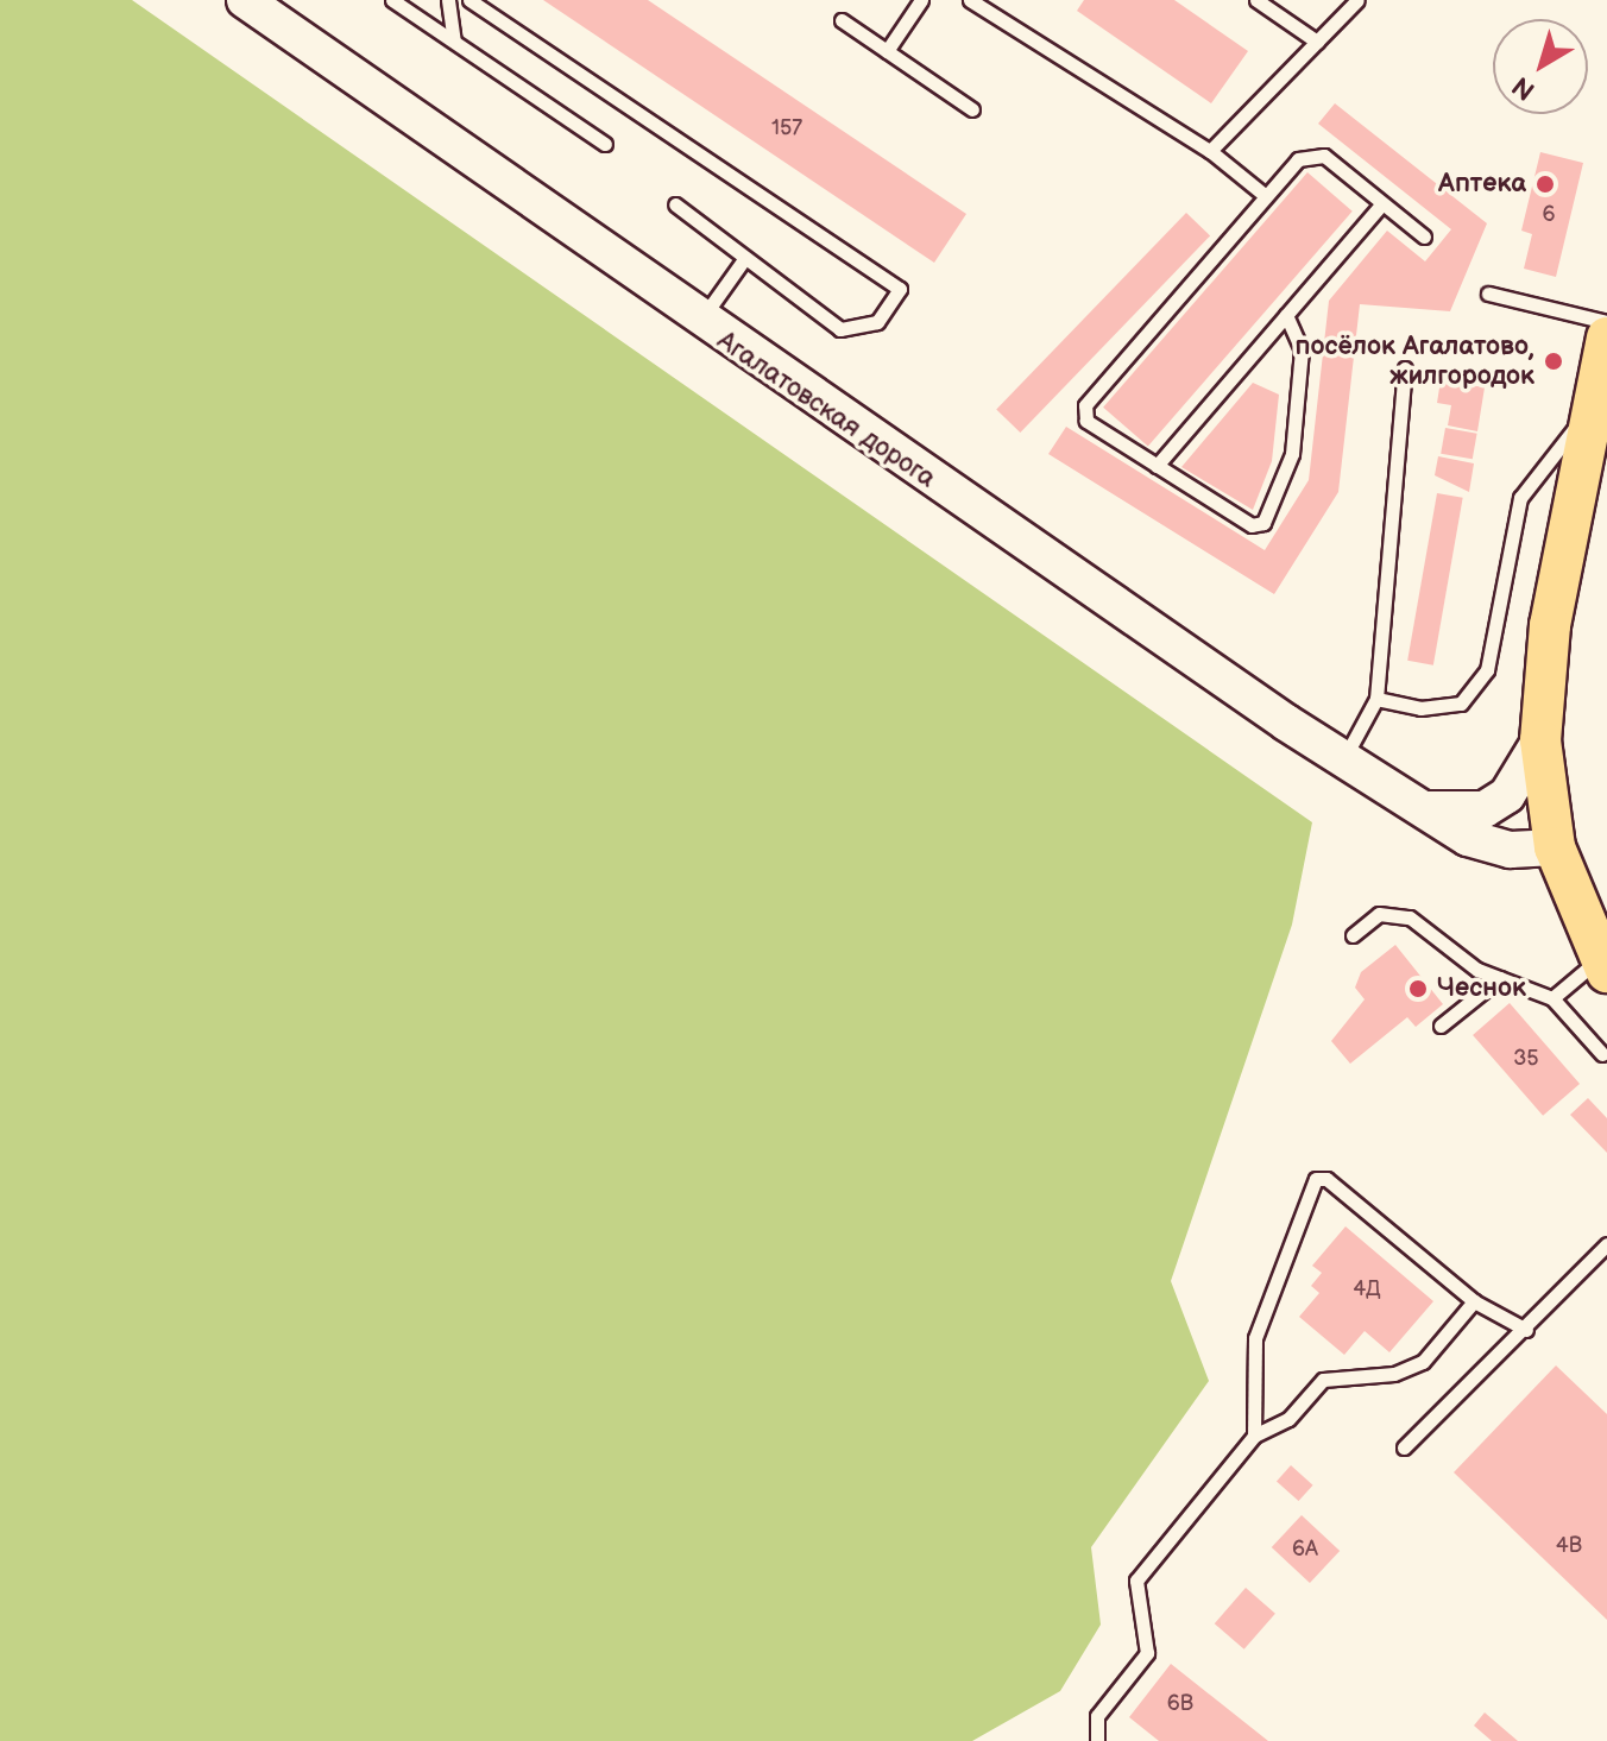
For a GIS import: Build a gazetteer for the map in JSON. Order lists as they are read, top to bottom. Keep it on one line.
{"streets":{"main road":["Агалатовская дорога"]},"places":["Аптека","посёлок Агалатово, жилгородок","Чеснок"],"house_numbers":["157","6","35","4Д","4В","6А","6В"],"north":"bottom left"}
